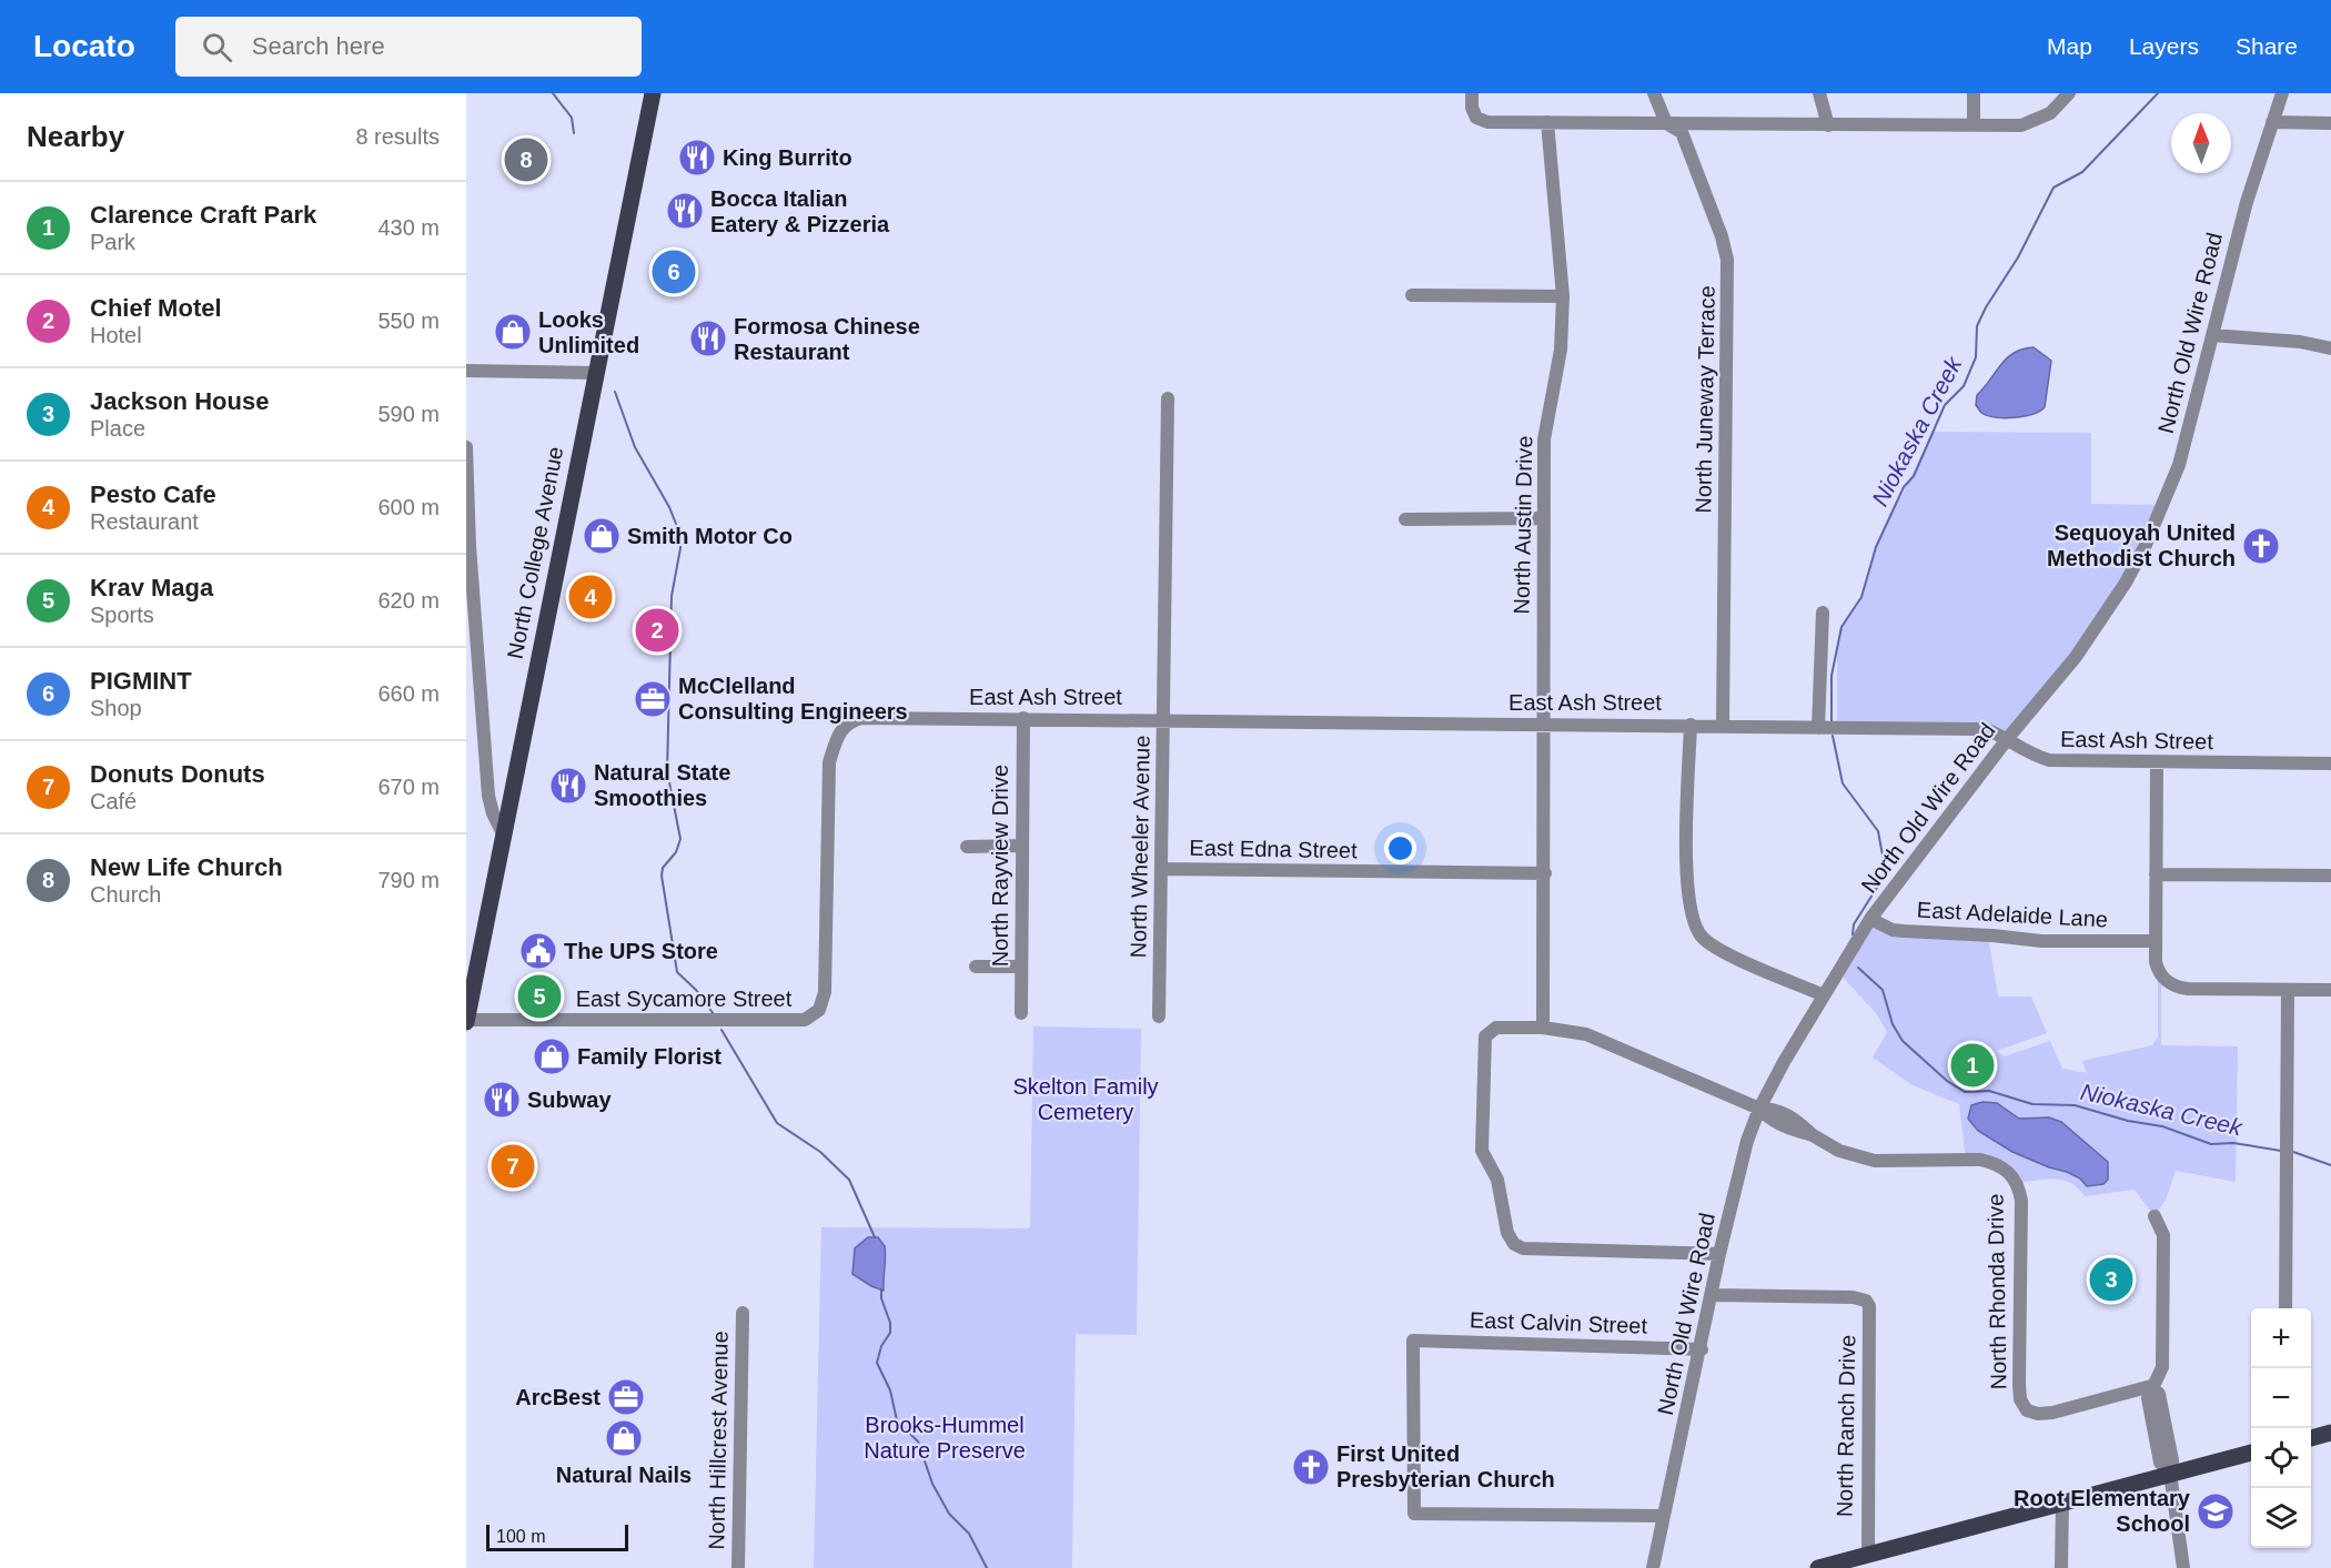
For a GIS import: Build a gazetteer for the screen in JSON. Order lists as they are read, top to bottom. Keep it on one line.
{"streets":{"main road":["North College Avenue"],"street":["North Old Wire Road","North Juneway Terrace","North Austin Drive","East Ash Street","North Wheeler Avenue","East Edna Street","North Rayview Drive","East Adelaide Lane","East Sycamore Street","North Rhonda Drive","East Calvin Street","North Ranch Drive","North Hillcrest Avenue"]},"crossings":[["North Old Wire Road","East Ash Street"],["North Old Wire Road","East Adelaide Lane"],["North Old Wire Road","North Rhonda Drive"],["North Old Wire Road","East Calvin Street"],["North Old Wire Road","North Ranch Drive"],["North Juneway Terrace","East Ash Street"],["North Austin Drive","East Ash Street"],["North Austin Drive","East Edna Street"],["North College Avenue","East Sycamore Street"],["East Ash Street","North Wheeler Avenue"],["East Ash Street","North Rayview Drive"],["East Ash Street","East Sycamore Street"],["North Wheeler Avenue","East Edna Street"]],"water":["Niokaska Creek"],"parks":["Skelton Family Cemetery","Brooks-Hummel Nature Preserve"],"places":{"restaurant":["King Burrito","Bocca Italian Eatery & Pizzeria","Formosa Chinese Restaurant","Natural State Smoothies","Subway"],"shop":["Looks Unlimited","Smith Motor Co","Family Florist","Natural Nails"],"church":["Sequoyah United Methodist Church","First United Presbyterian Church"],"office":["McClelland Consulting Engineers","ArcBest"],"public building":["The UPS Store"],"school or university":["Root Elementary School"]},"scale_bar":"100 m","north":"top","page":{"header":"Locato","search":"Search here","nav":["Map","Layers","Share"],"heading":["Nearby","8 results"],"pins":["8","6","4","2","5","1","7","3"],"list":[{"mark":"1","name":"Clarence Craft Park","note":"Park","value":"430 m"},{"mark":"2","name":"Chief Motel","note":"Hotel","value":"550 m"},{"mark":"3","name":"Jackson House","note":"Place","value":"590 m"},{"mark":"4","name":"Pesto Cafe","note":"Restaurant","value":"600 m"},{"mark":"5","name":"Krav Maga","note":"Sports","value":"620 m"},{"mark":"6","name":"PIGMINT","note":"Shop","value":"660 m"},{"mark":"7","name":"Donuts Donuts","note":"Café","value":"670 m"},{"mark":"8","name":"New Life Church","note":"Church","value":"790 m"}],"map_buttons":["+","−"],"scale":"100 m"}}
